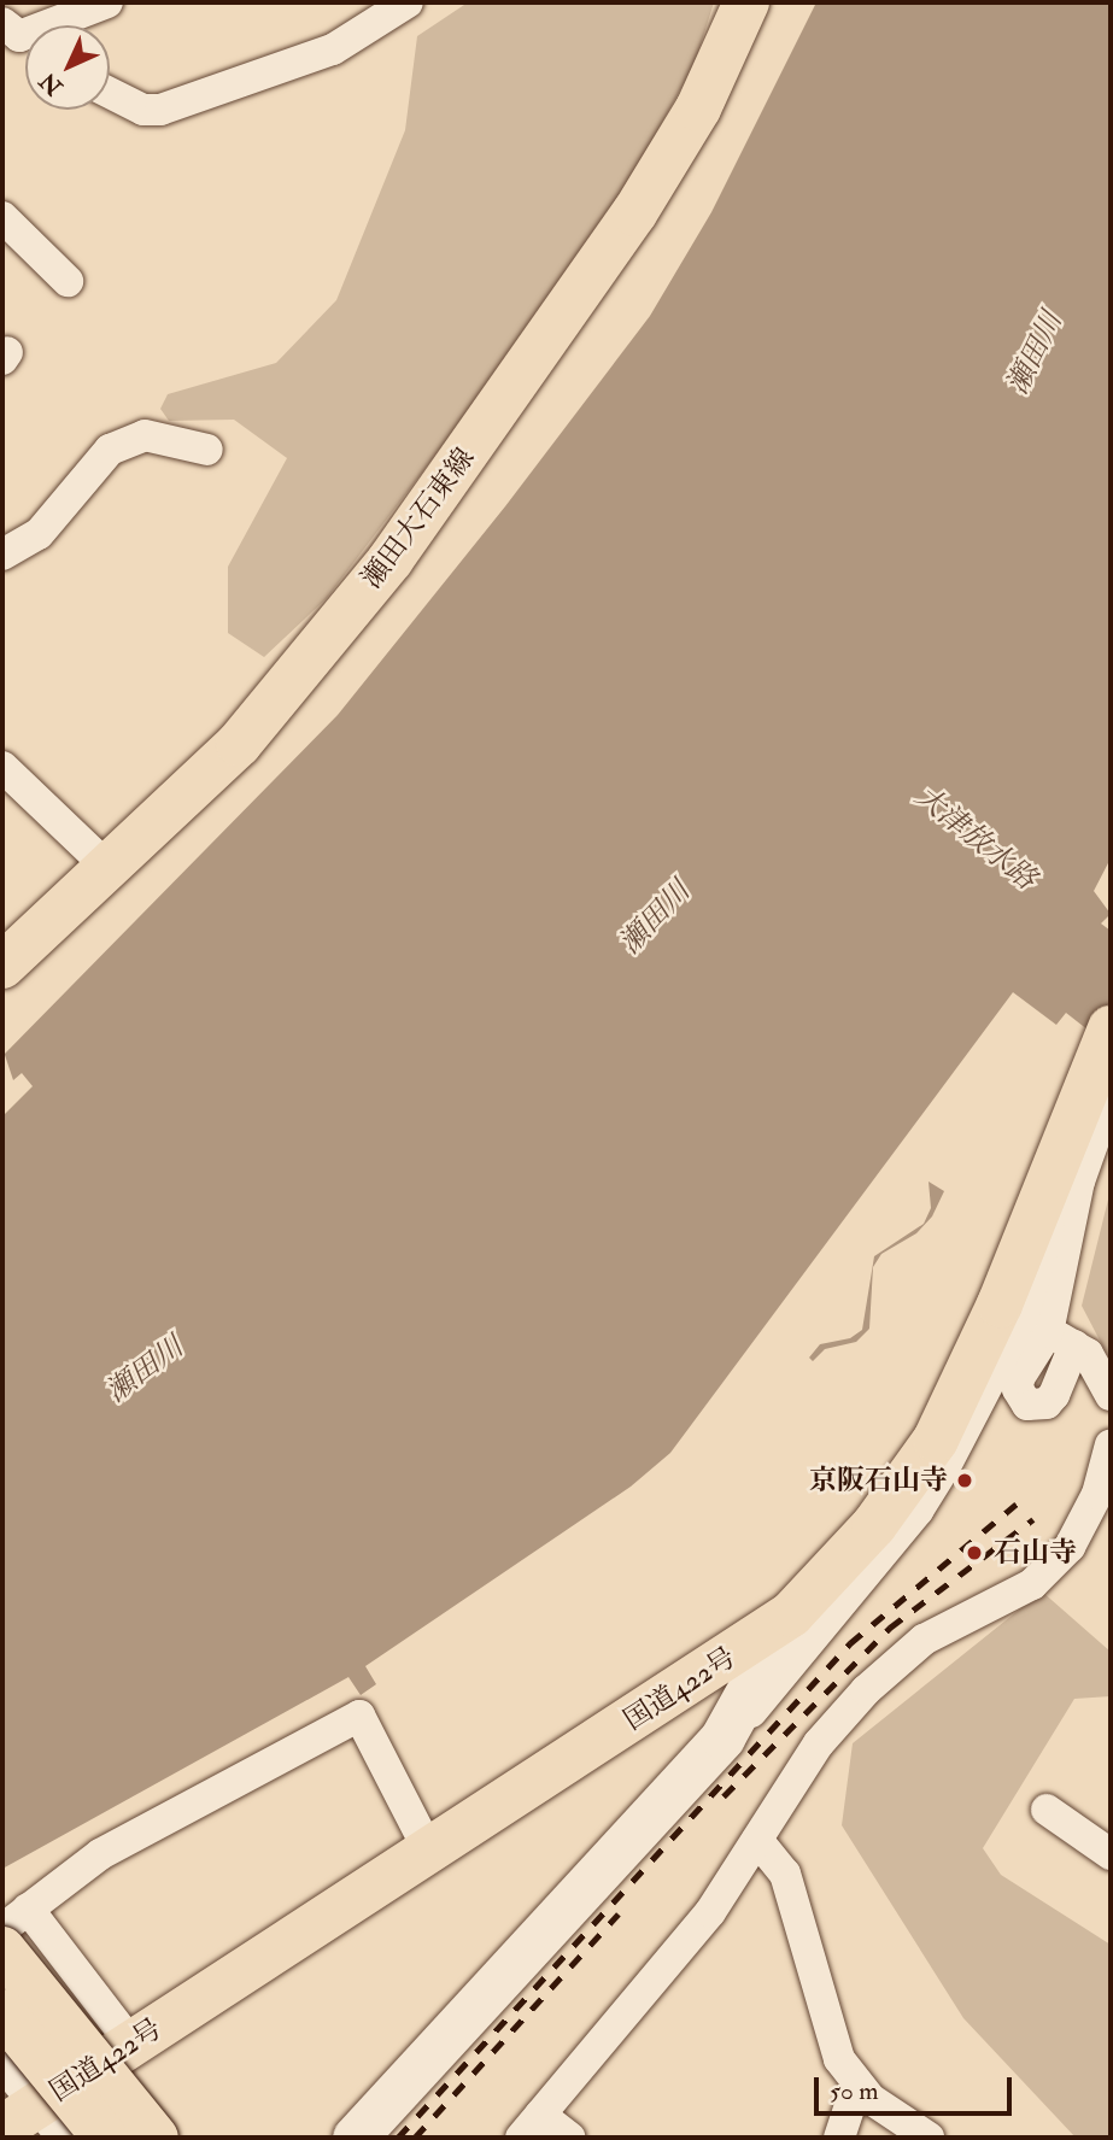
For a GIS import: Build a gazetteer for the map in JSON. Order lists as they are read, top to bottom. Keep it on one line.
{"streets":{"main road":["瀬田大石東線","国道422号"]},"water":["瀬田川","大津放水路"],"places":["京阪石山寺","石山寺"],"scale_bar":"50 m","north":"bottom left"}
